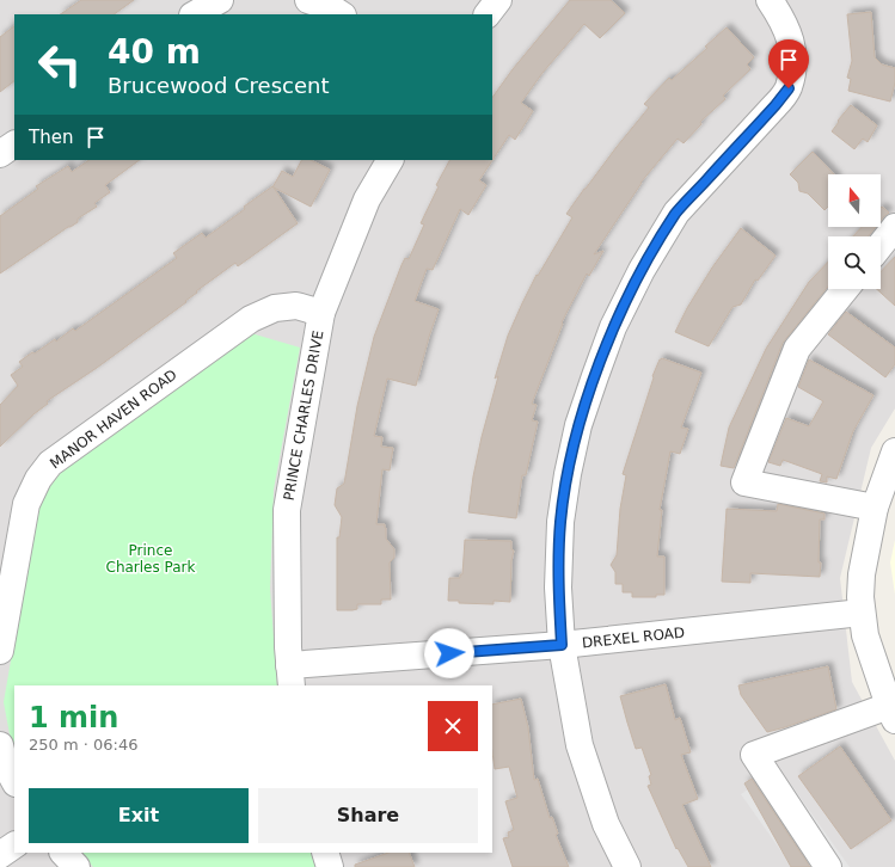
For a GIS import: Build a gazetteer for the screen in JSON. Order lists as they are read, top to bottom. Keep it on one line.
{"streets":{"street":["PRINCE CHARLES DRIVE","MANOR HAVEN ROAD","DREXEL ROAD"]},"crossings":[["PRINCE CHARLES DRIVE","MANOR HAVEN ROAD"],["PRINCE CHARLES DRIVE","DREXEL ROAD"]],"parks":["Prince Charles Park"],"north":"top","page":{"turn":["40 m","Brucewood Crescent"],"then":"Then","heading":["1 min","250 m · 06:46"],"buttons":["Exit","Share"]}}
